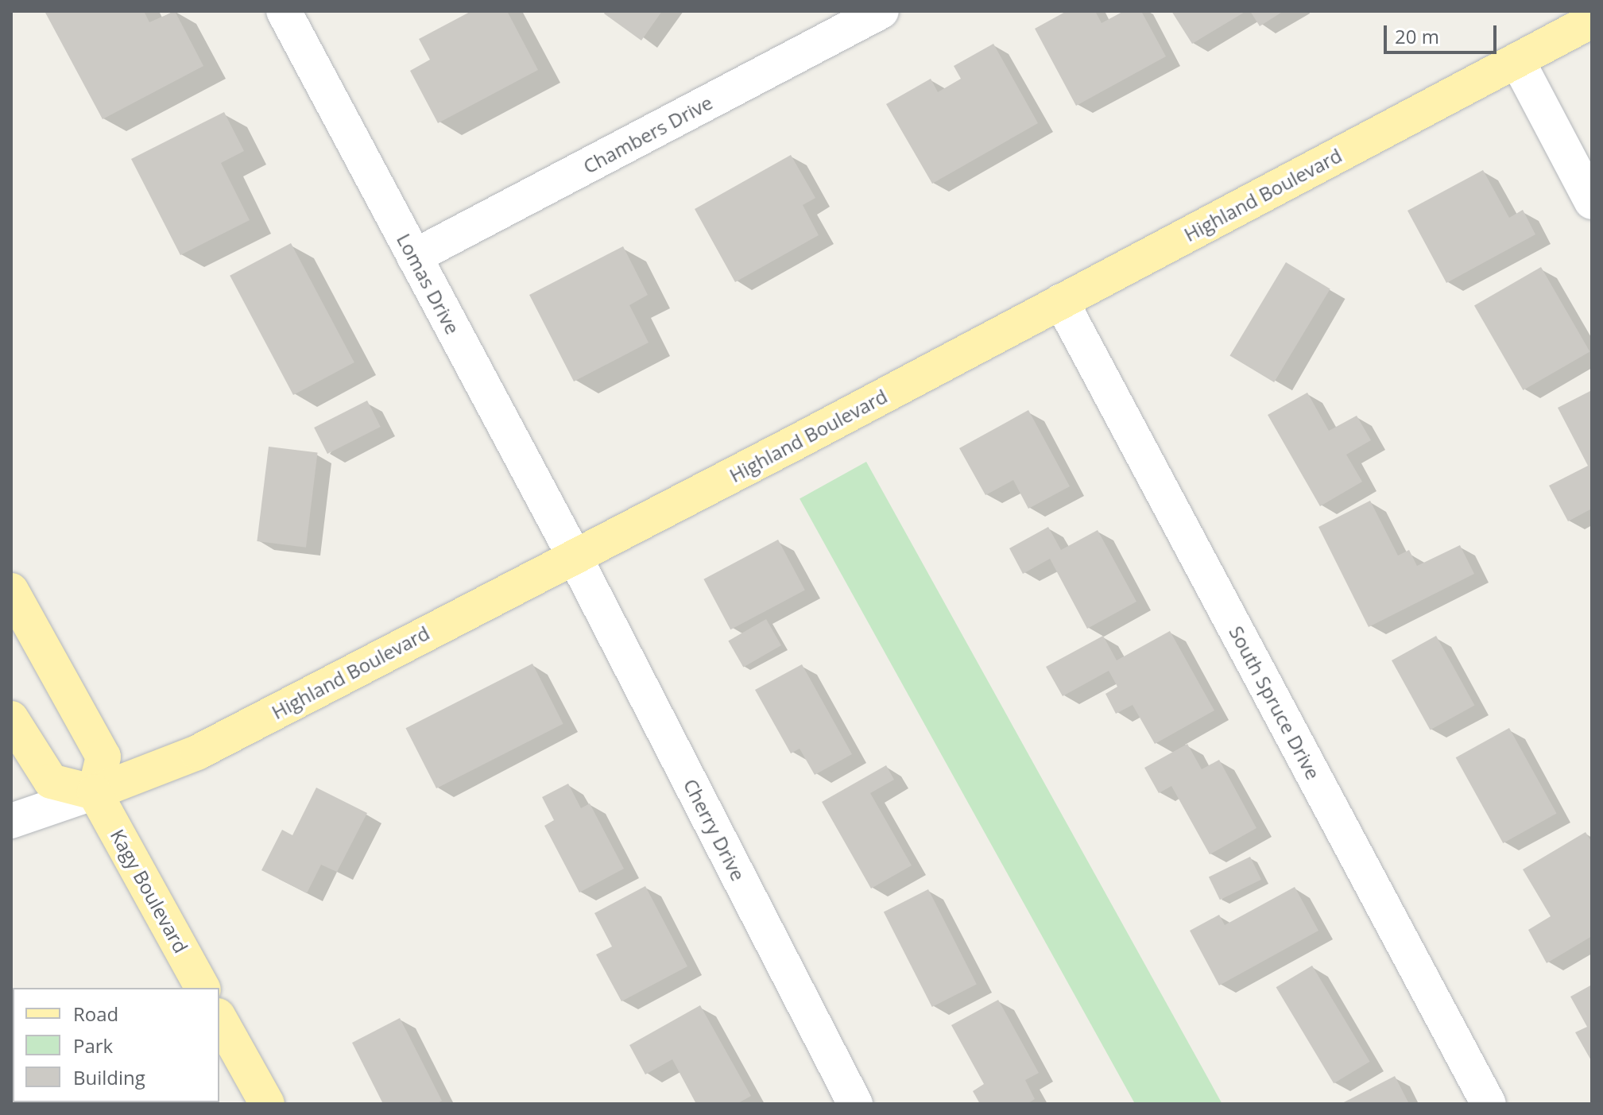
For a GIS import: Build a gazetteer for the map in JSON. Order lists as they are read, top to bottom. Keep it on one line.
{"streets":{"main road":["Highland Boulevard","Kagy Boulevard"],"street":["Chambers Drive","Lomas Drive","South Spruce Drive","Cherry Drive"]},"crossings":[["Chambers Drive","Lomas Drive"],["Highland Boulevard","Lomas Drive"],["Highland Boulevard","South Spruce Drive"],["Highland Boulevard","Cherry Drive"],["Highland Boulevard","Kagy Boulevard"],["Lomas Drive","Cherry Drive"]],"legend":["Road","Park","Building"],"scale_bar":"20 m"}
